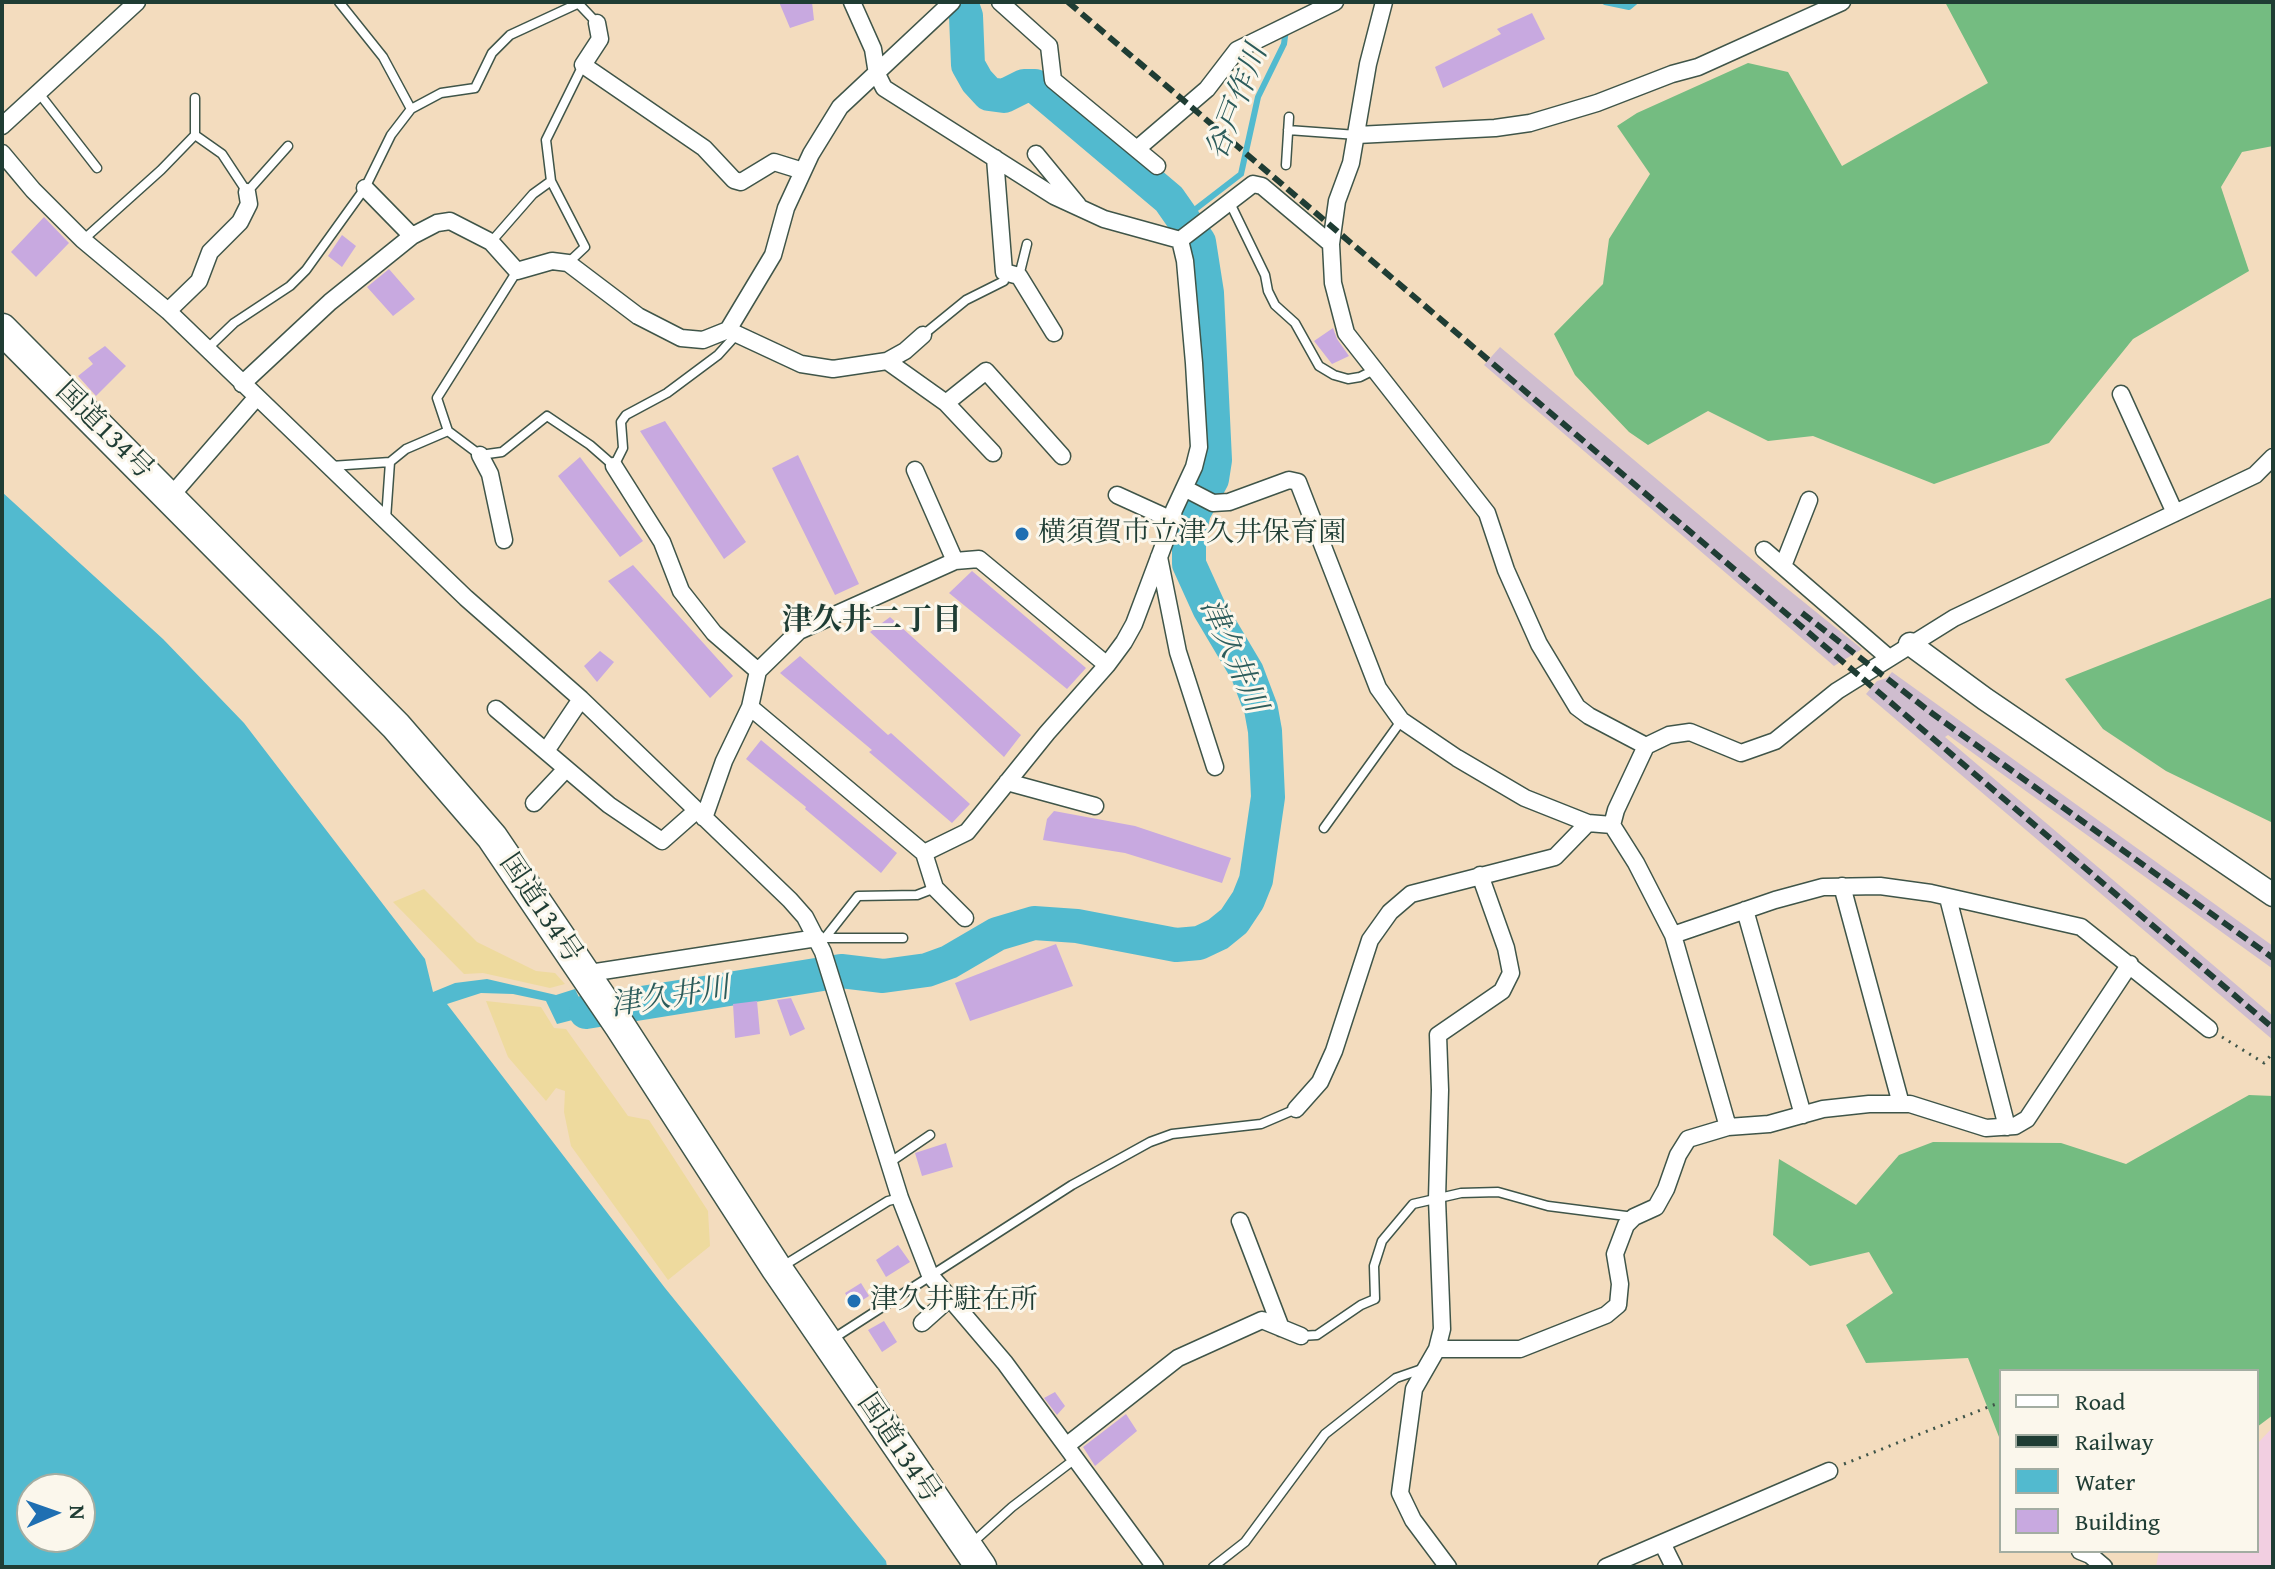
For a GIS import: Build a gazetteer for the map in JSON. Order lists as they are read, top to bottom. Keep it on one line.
{"streets":{"highway":["国道134号"]},"districts":["津久井二丁目"],"water":["谷戸作川","津久井川"],"places":["横須賀市立津久井保育園","津久井駐在所"],"legend":["Road","Railway","Water","Building"],"north":"right"}
